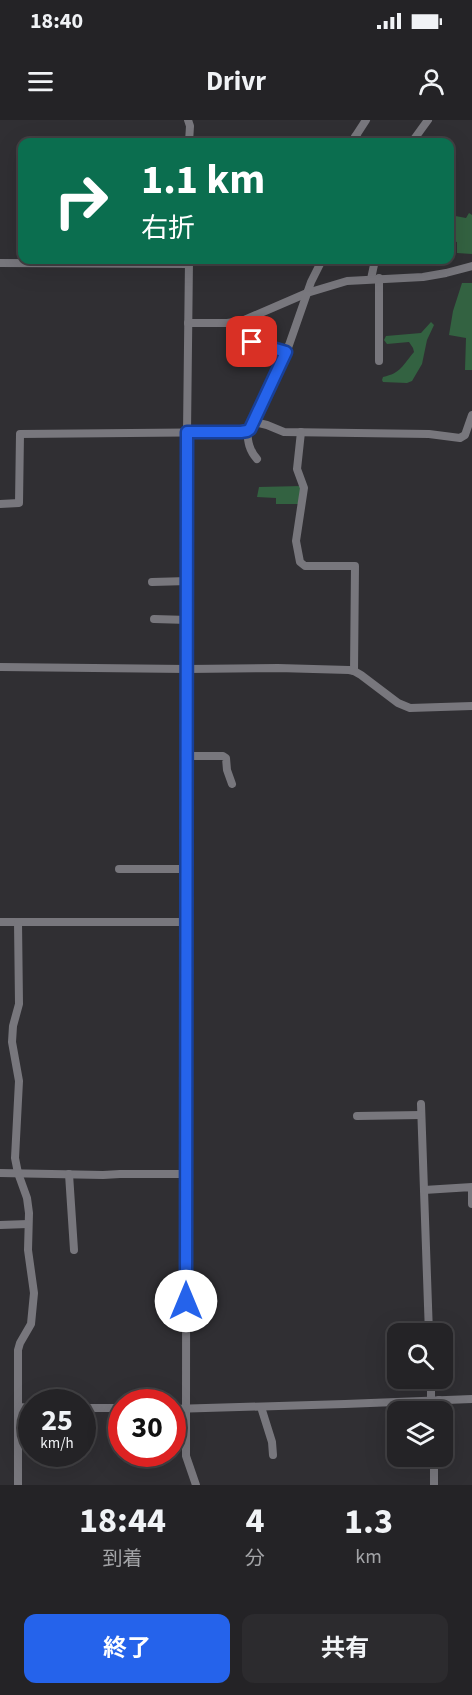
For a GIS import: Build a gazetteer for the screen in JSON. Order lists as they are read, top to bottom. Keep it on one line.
{"page":{"status":"18:40","header":"Drivr","turn":["1.1 km","右折"],"speed":"25 km/h","limit":"30","eta":["18:44","到着","4","分","1.3","km"],"buttons":["終了","共有"]}}
